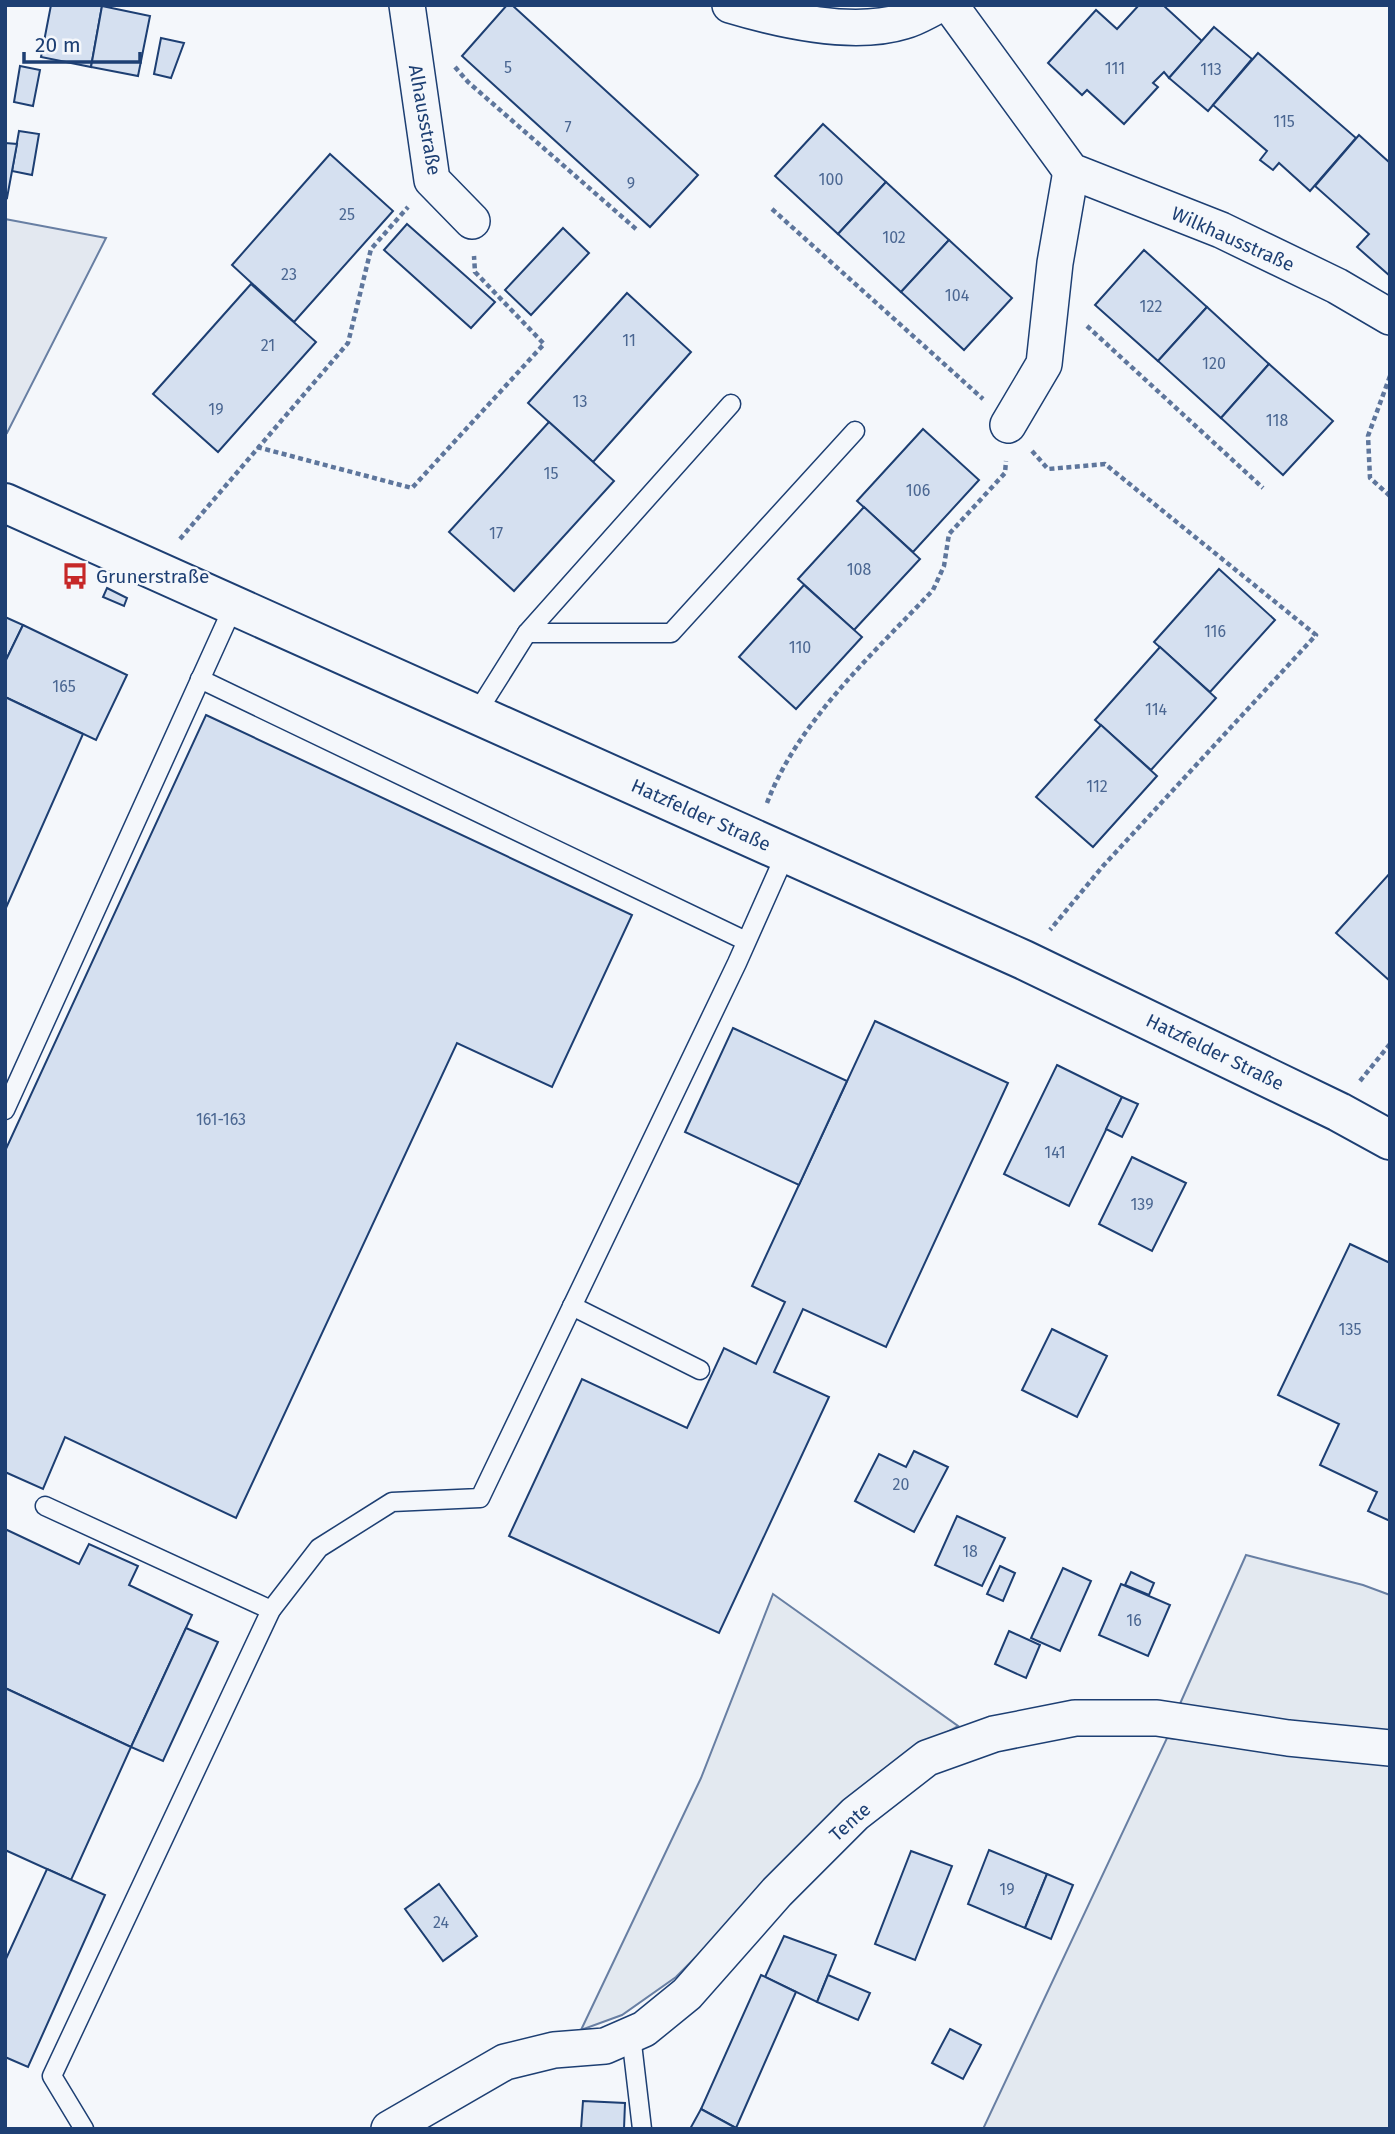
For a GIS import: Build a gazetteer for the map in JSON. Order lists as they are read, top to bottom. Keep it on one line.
{"streets":{"main road":["Hatzfelder Straße"],"street":["Alhausstraße","Wilkhausstraße","Tente"]},"places":{"bus stop":["Grunerstraße"]},"house_numbers":["5","111","113","115","7","100","9","25","102","23","104","122","11","21","120","13","19","118","15","106","17","108","116","110","165","114","112","161-163","141","139","135","20","18","16","19","24"],"scale_bar":"20 m"}
